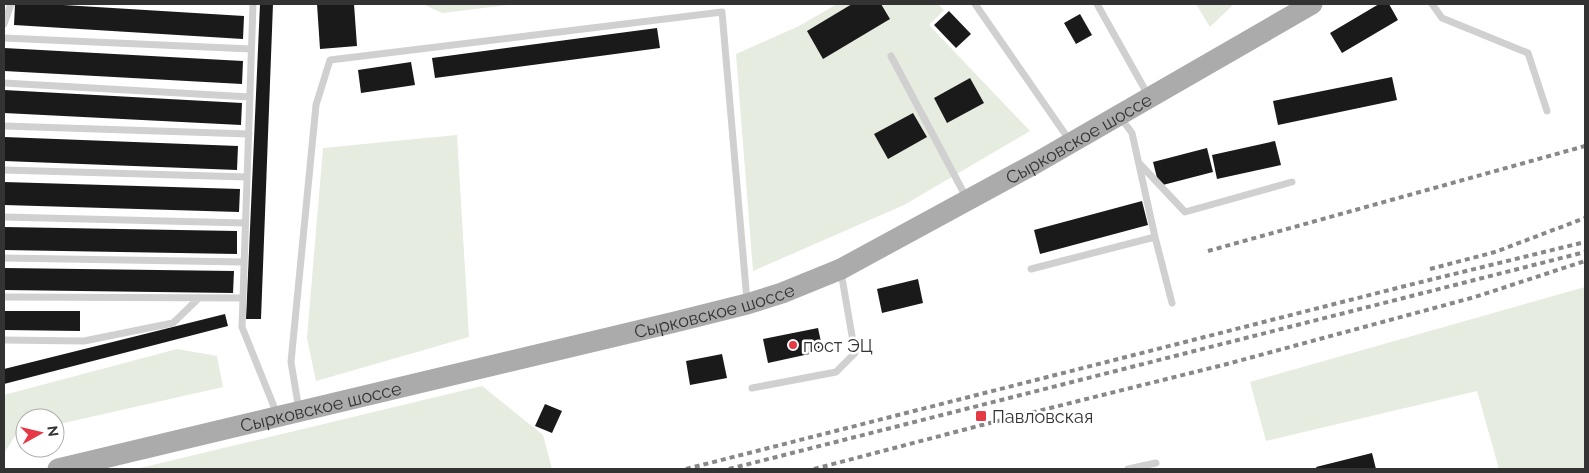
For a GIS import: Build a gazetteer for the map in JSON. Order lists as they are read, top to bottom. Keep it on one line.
{"streets":{"main road":["Сырковское шоссе"]},"places":{"other":["пост ЭЦ"],"transit":["Павловская"]},"north":"right"}
